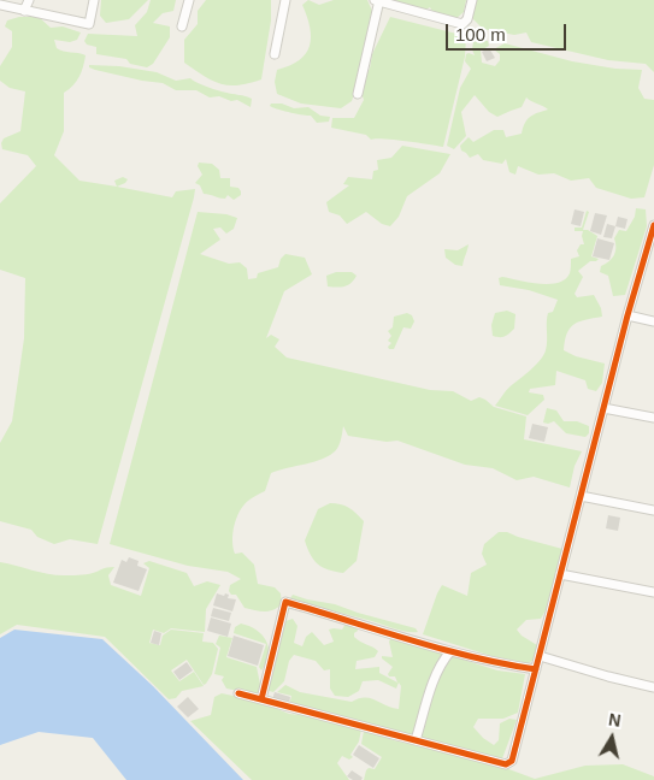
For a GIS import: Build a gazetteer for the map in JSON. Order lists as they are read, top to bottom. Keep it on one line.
{"scale_bar":"100 m","north":"top"}
